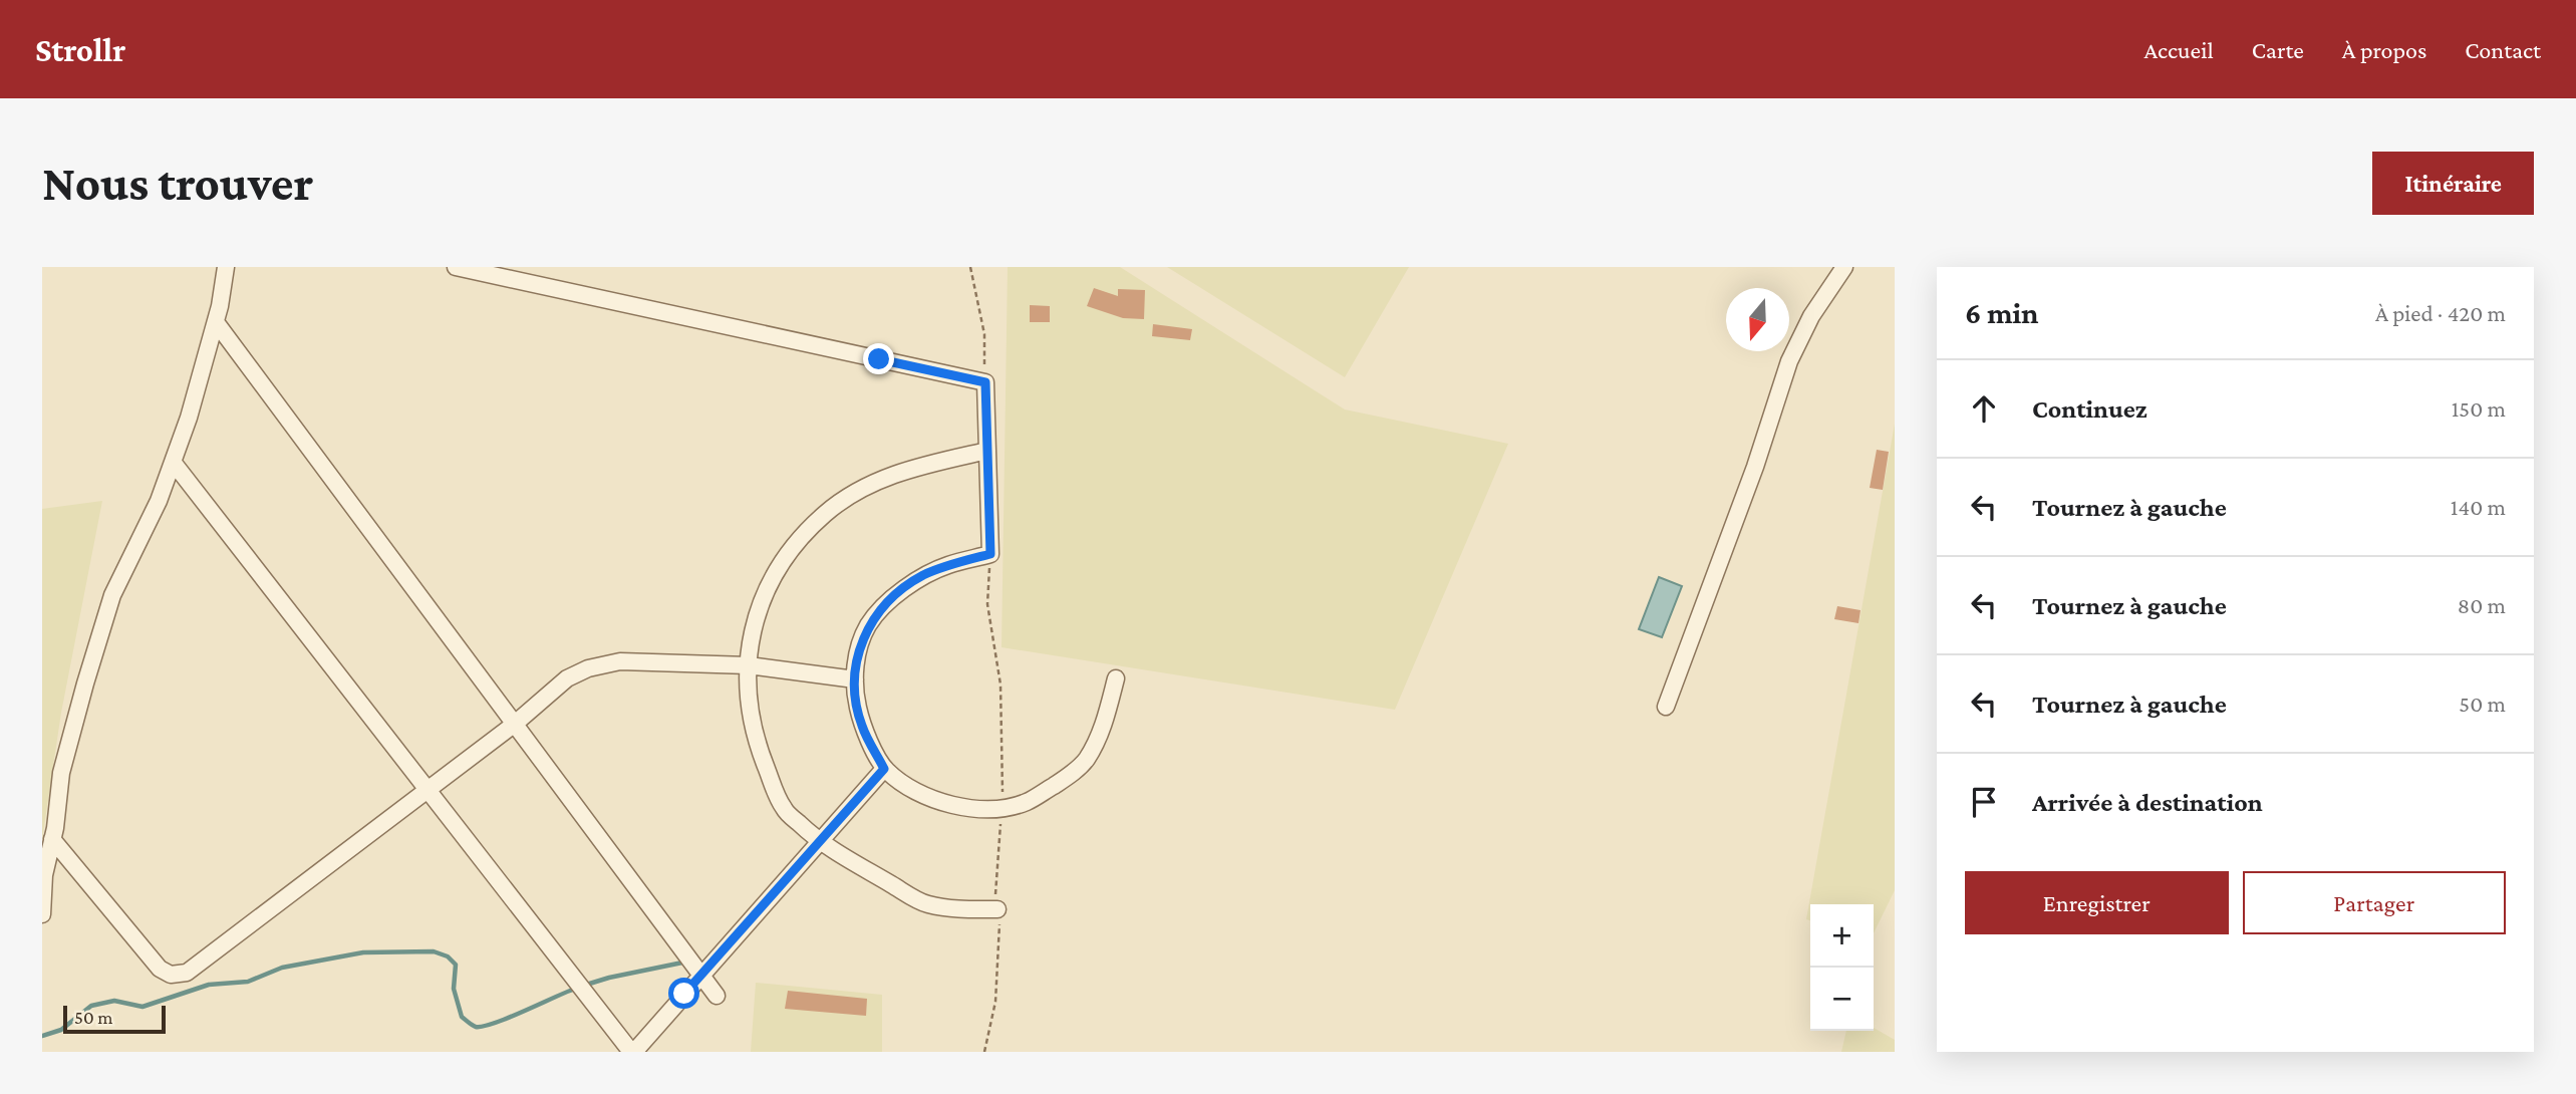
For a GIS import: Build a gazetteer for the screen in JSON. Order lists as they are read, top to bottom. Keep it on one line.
{"scale_bar":"50 m","north":"bottom","page":{"header":"Strollr","nav":["Accueil","Carte","À propos","Contact"],"buttons":["Itinéraire",["Enregistrer","Partager"]],"title":"Nous trouver","heading":["6 min","À pied · 420 m"],"list":[["Continuez","150 m"],["Tournez à gauche","140 m"],["Tournez à gauche","80 m"],["Tournez à gauche","50 m"],"Arrivée à destination"],"map_buttons":["+","−"],"scale":"50 m"}}
